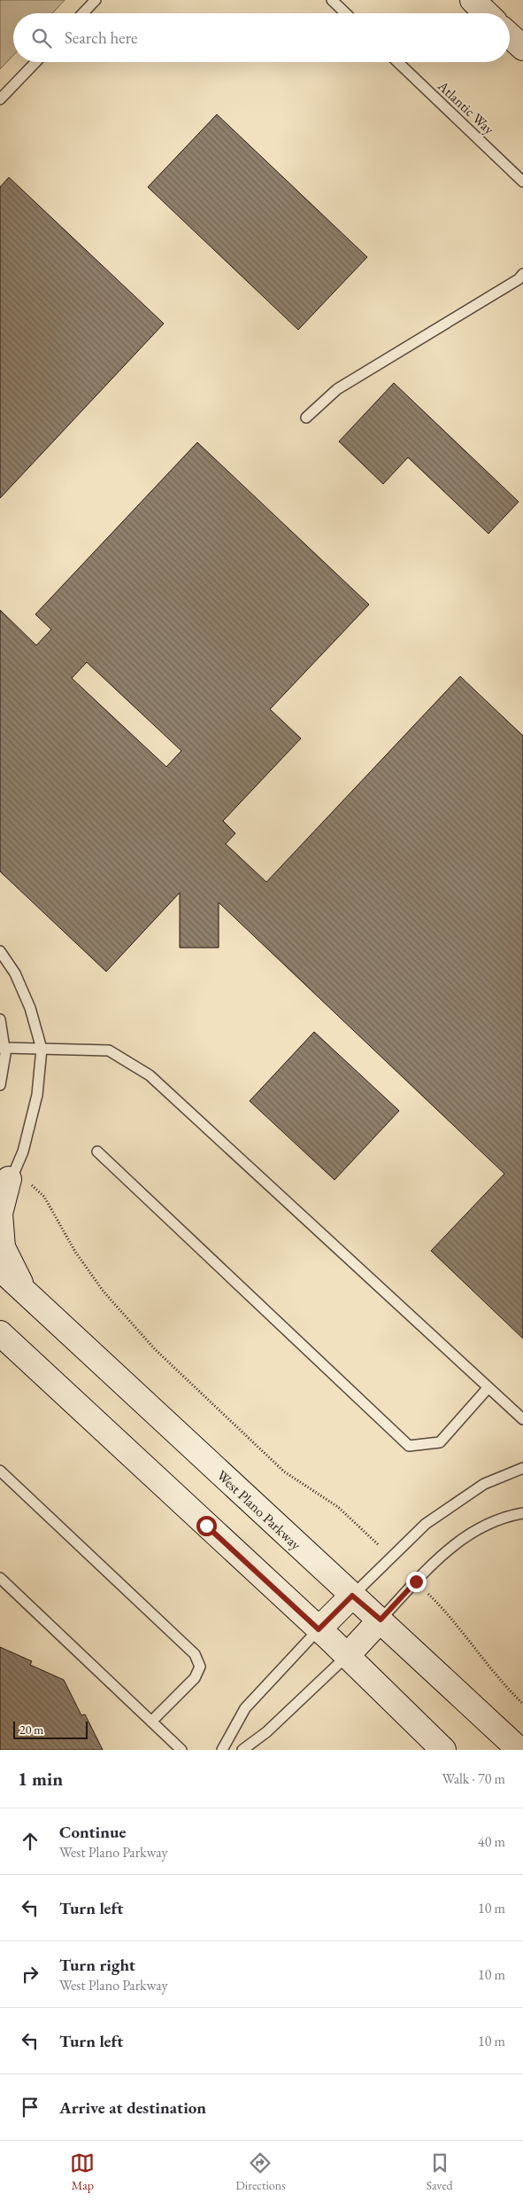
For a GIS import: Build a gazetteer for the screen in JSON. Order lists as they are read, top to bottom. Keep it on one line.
{"streets":{"main road":["West Plano Parkway"],"lane":["Atlantic Way"]},"scale_bar":"20 m","page":{"search":"Search here","scale":"20 m","heading":["1 min","Walk · 70 m"],"list":[["Continue","West Plano Parkway","40 m"],["Turn left","10 m"],["Turn right","West Plano Parkway","10 m"],["Turn left","10 m"],"Arrive at destination"],"nav":["Map","Directions","Saved"]}}
